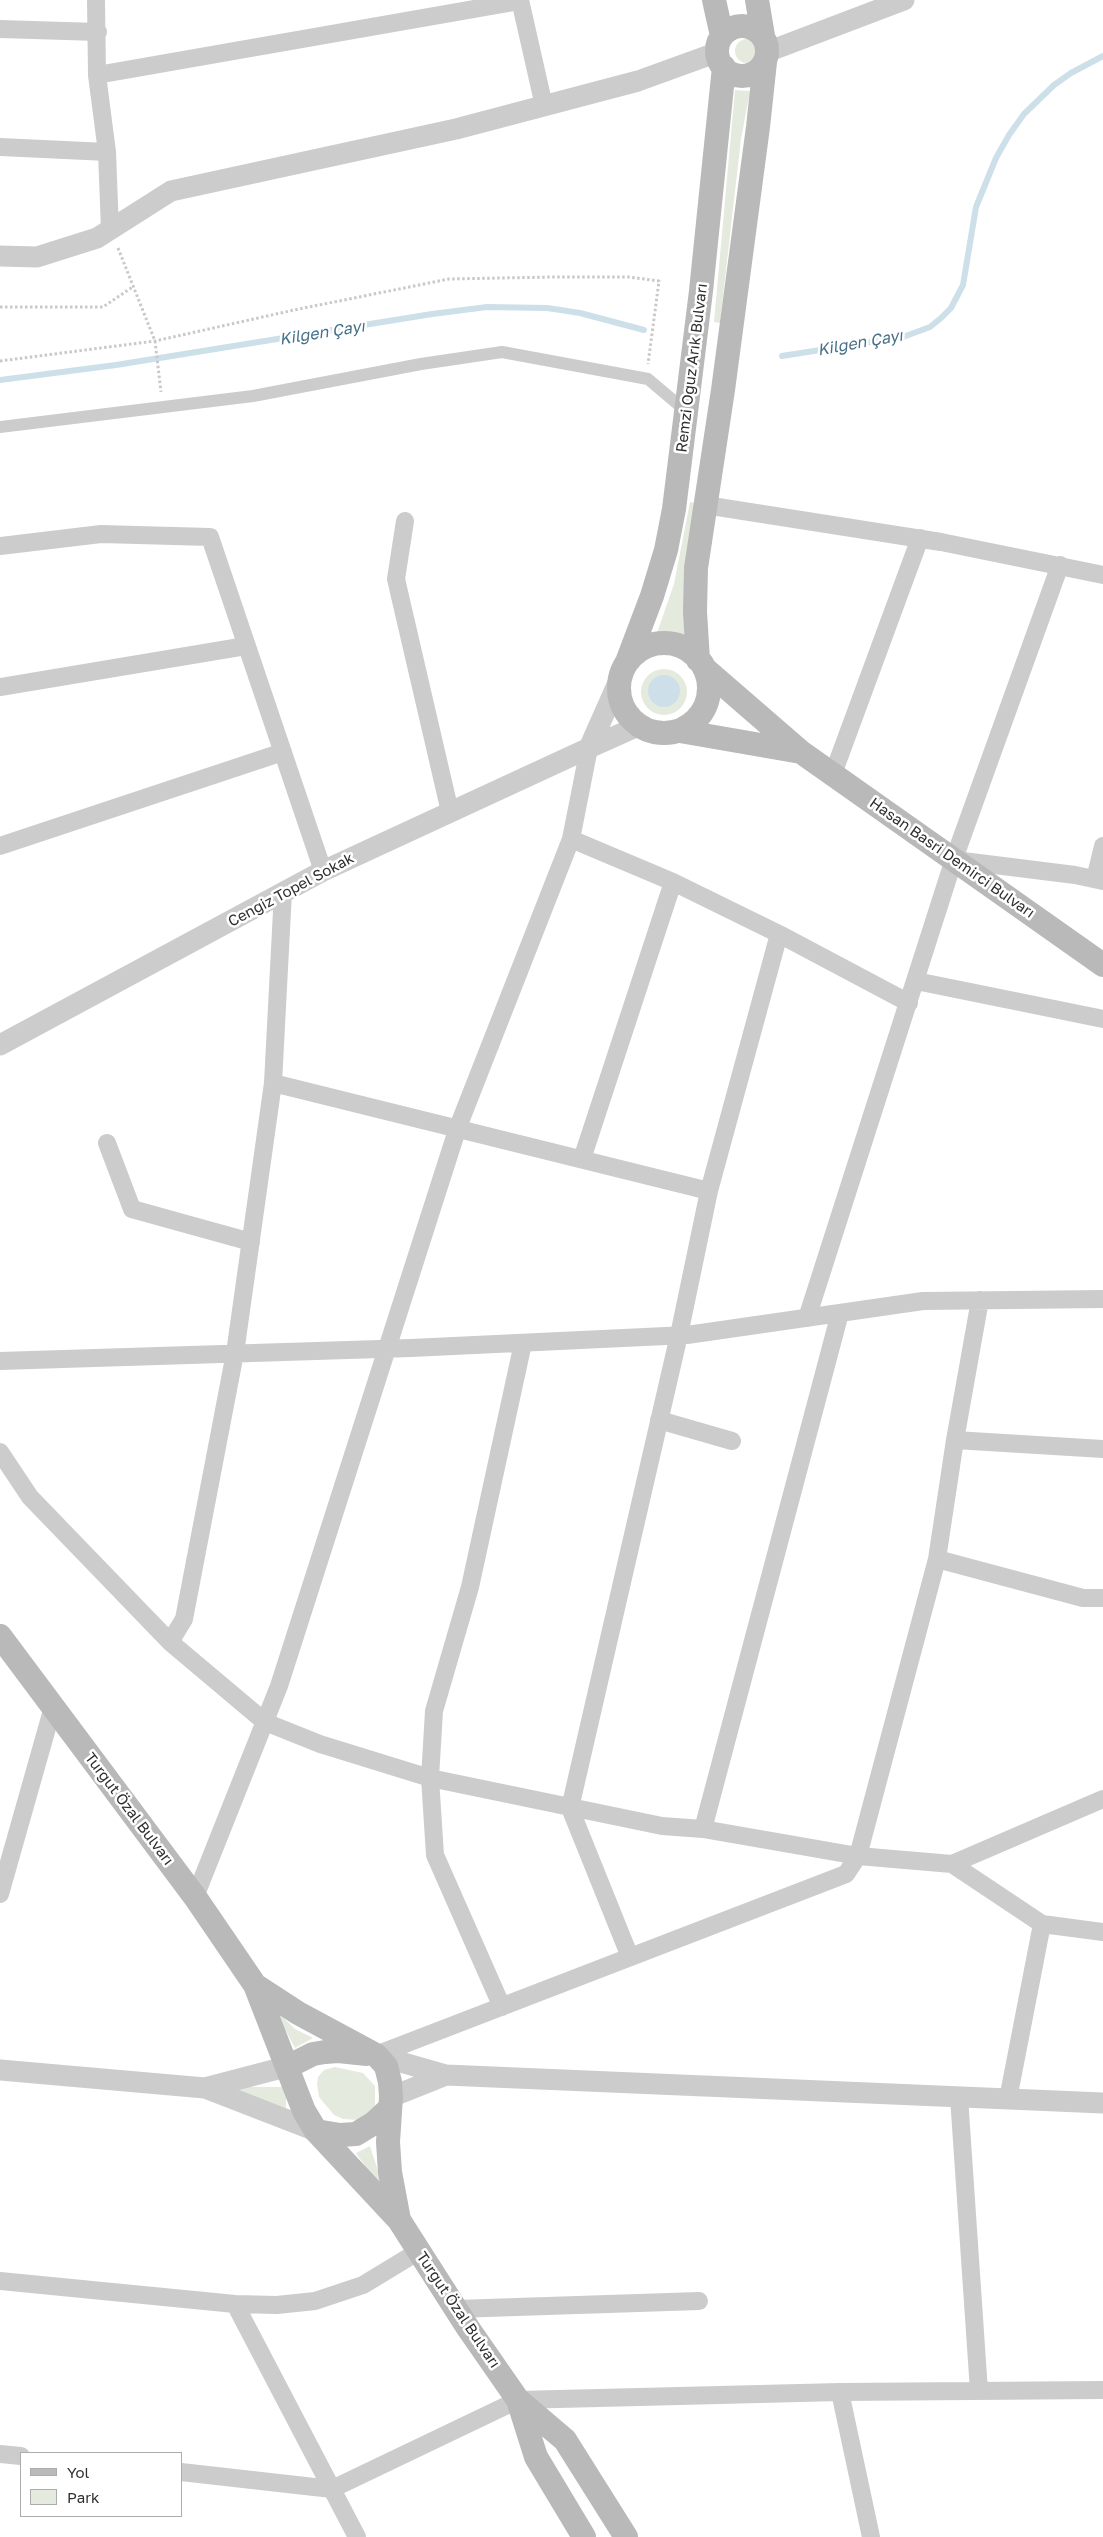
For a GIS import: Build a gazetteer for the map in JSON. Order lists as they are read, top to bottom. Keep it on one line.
{"streets":{"main road":["Remzi Oğuz Arık Bulvarı","Hasan Basri Demirci Bulvarı","Turgut Özal Bulvarı"],"street":["Cengiz Topel Sokak"]},"crossings":[["Remzi Oğuz Arık Bulvarı","Hasan Basri Demirci Bulvarı"],["Remzi Oğuz Arık Bulvarı","Cengiz Topel Sokak"],["Hasan Basri Demirci Bulvarı","Cengiz Topel Sokak"]],"water":["Kilgen Çayı"],"legend":["Yol","Park"]}
